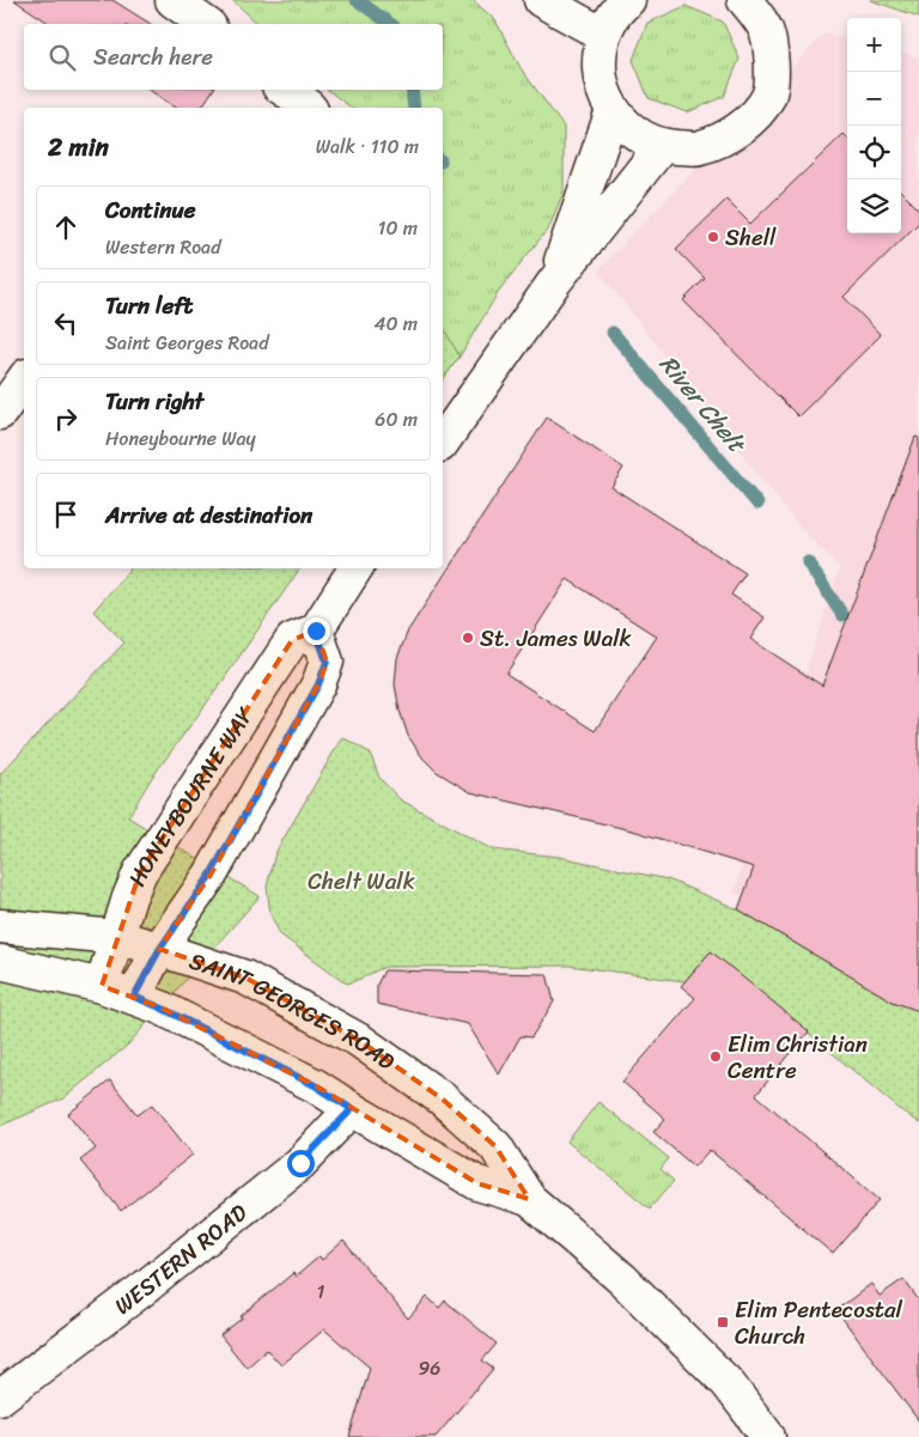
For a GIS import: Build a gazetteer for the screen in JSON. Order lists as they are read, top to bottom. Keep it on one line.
{"streets":{"street":["HONEYBOURNE WAY","SAINT GEORGES ROAD","WESTERN ROAD"]},"crossings":[["HONEYBOURNE WAY","SAINT GEORGES ROAD"],["SAINT GEORGES ROAD","WESTERN ROAD"]],"water":["River Chelt"],"parks":["Chelt Walk"],"places":{"other":["Shell","St. James Walk","Elim Christian Centre"],"transit":["Elim Pentecostal Church"]},"house_numbers":["1","96"],"page":{"map_buttons":["+","−"],"search":"Search here","heading":["2 min","Walk · 110 m"],"list":[["Continue","Western Road","10 m"],["Turn left","Saint Georges Road","40 m"],["Turn right","Honeybourne Way","60 m"],"Arrive at destination"]}}
